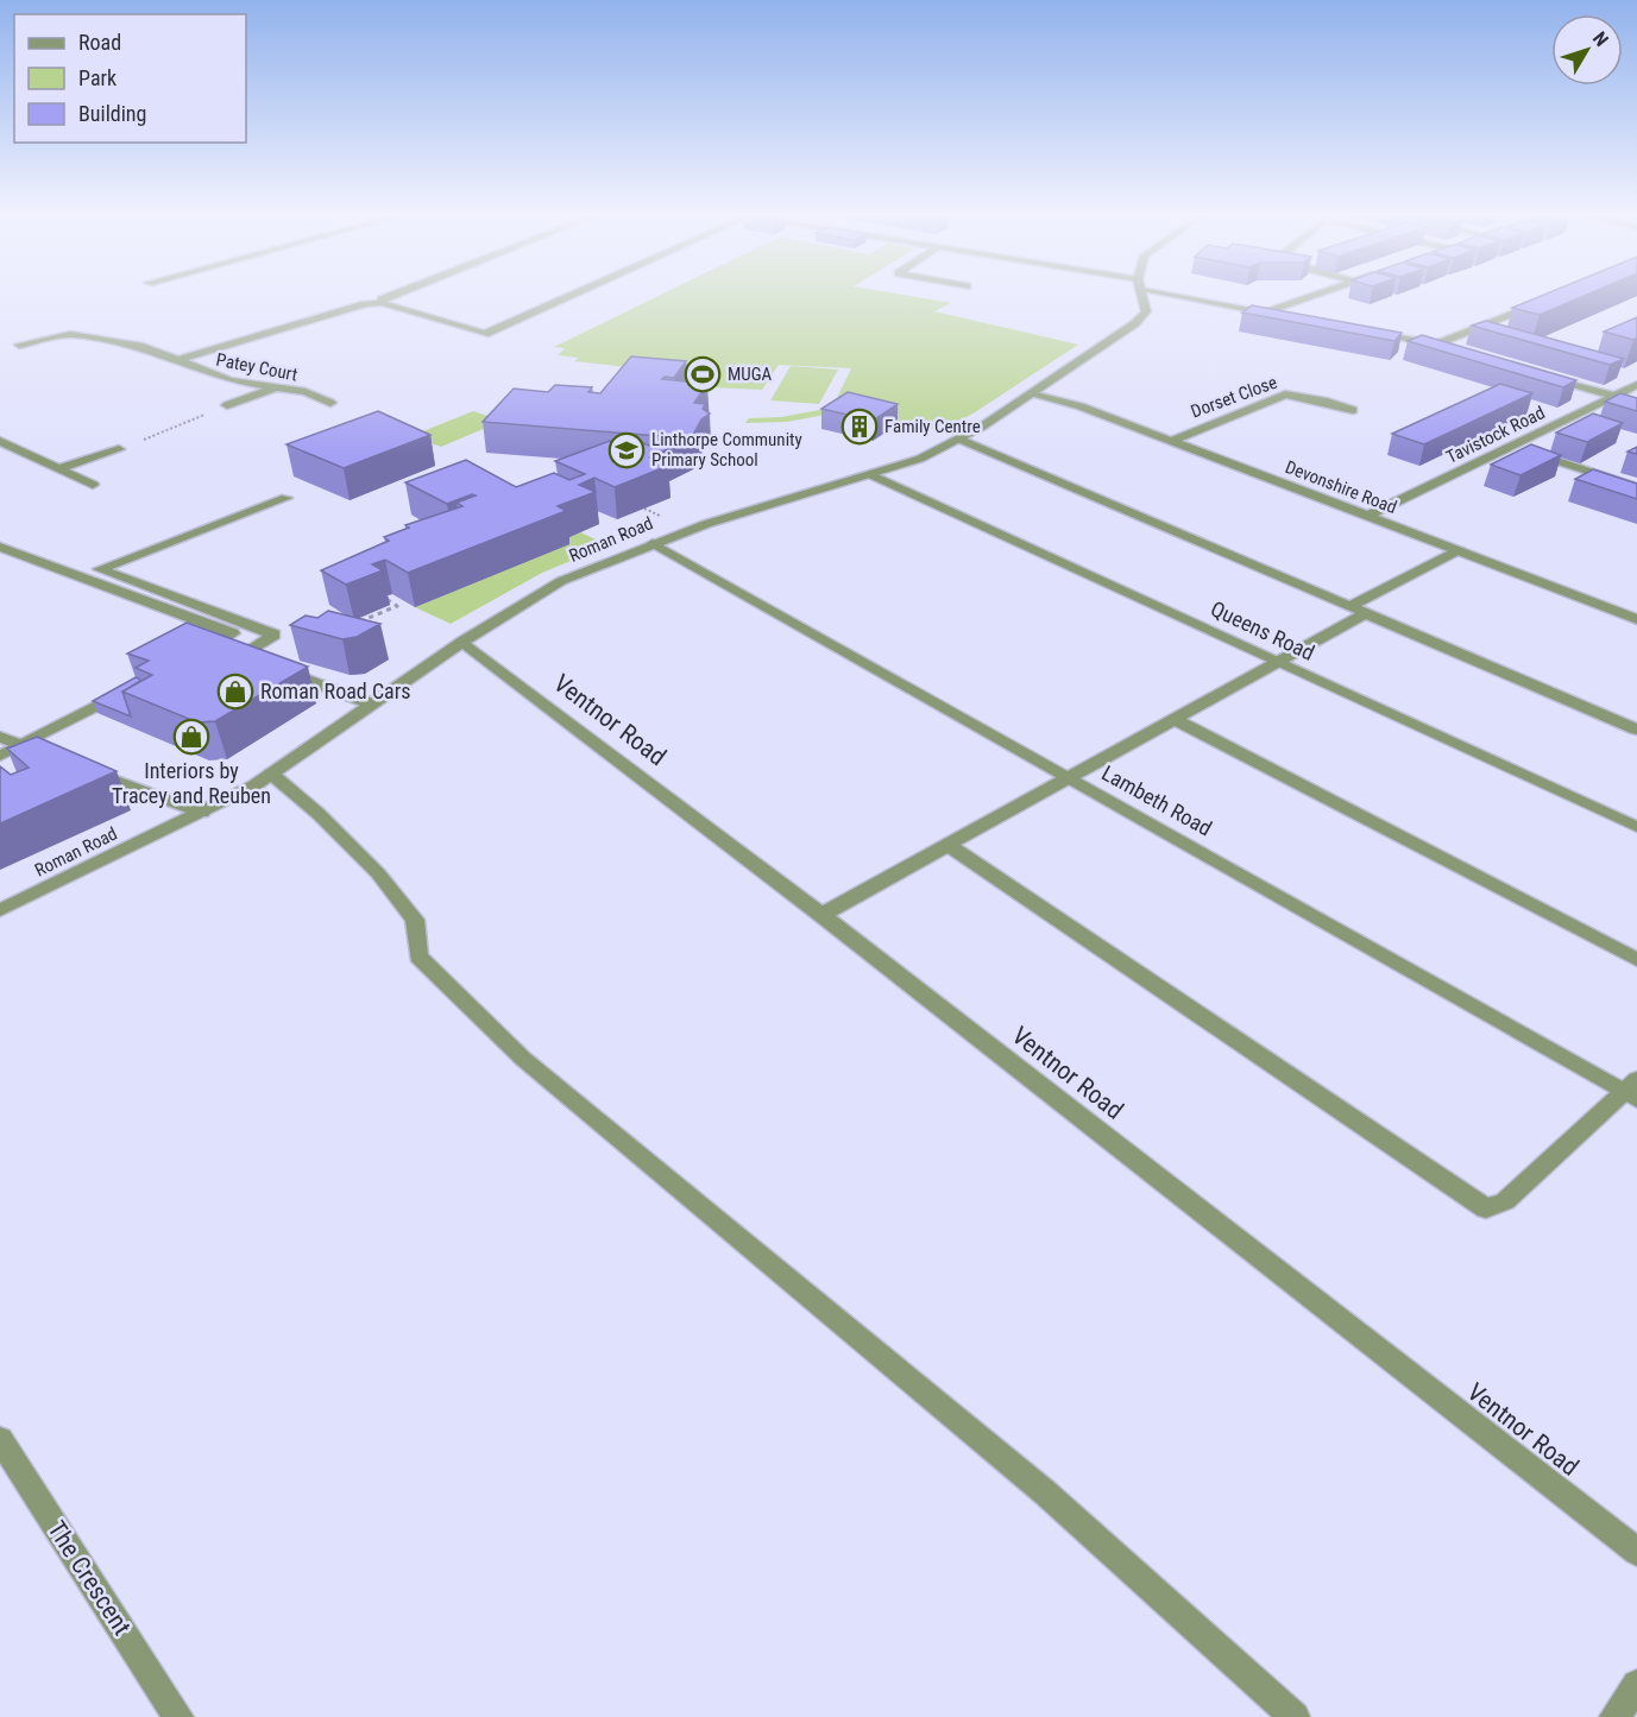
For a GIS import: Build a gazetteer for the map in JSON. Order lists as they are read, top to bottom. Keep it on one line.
{"streets":{"street":["Patey Court","Dorset Close","Tavistock Road","Devonshire Road","Roman Road","Queens Road","Ventnor Road","Lambeth Road","The Crescent"]},"crossings":[["Dorset Close","Devonshire Road"],["Tavistock Road","Devonshire Road"],["Devonshire Road","Roman Road"],["Roman Road","Queens Road"],["Roman Road","Ventnor Road"],["Roman Road","Lambeth Road"]],"places":{"sports":["MUGA"],"building":["Family Centre"],"school or university":["Linthorpe Community Primary School"],"shop":["Roman Road Cars","Interiors by Tracey and Reuben"]},"legend":["Road","Park","Building"],"north":"top right"}
